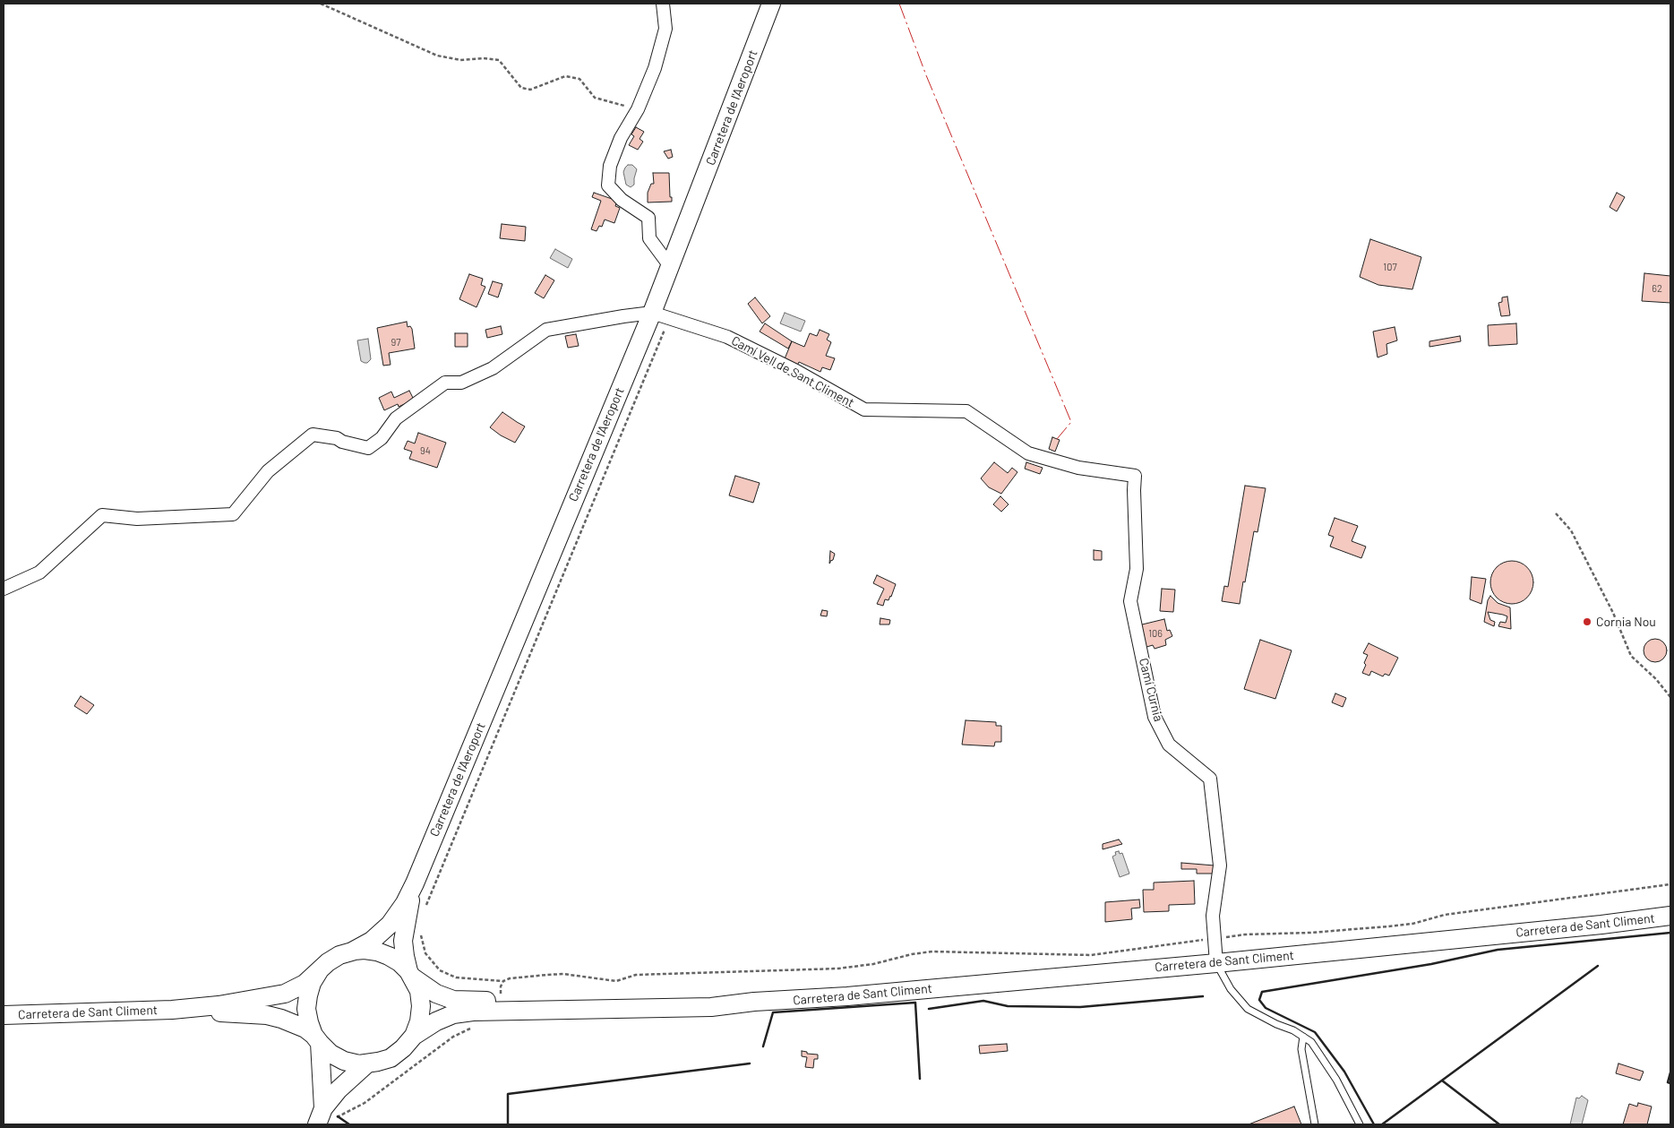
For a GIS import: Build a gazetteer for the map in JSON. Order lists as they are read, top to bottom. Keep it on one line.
{"streets":{"main road":["Carretera de l'Aeroport","Carretera de Sant Climent"],"street":["Camí Vell de Sant Climent","Camí Curnia"]},"crossings":[["Carretera de l'Aeroport","Camí Vell de Sant Climent"],["Camí Vell de Sant Climent","Camí Curnia"],["Camí Curnia","Carretera de Sant Climent"]],"places":["Cornia Nou"],"house_numbers":["107","62","97","94","106"]}
